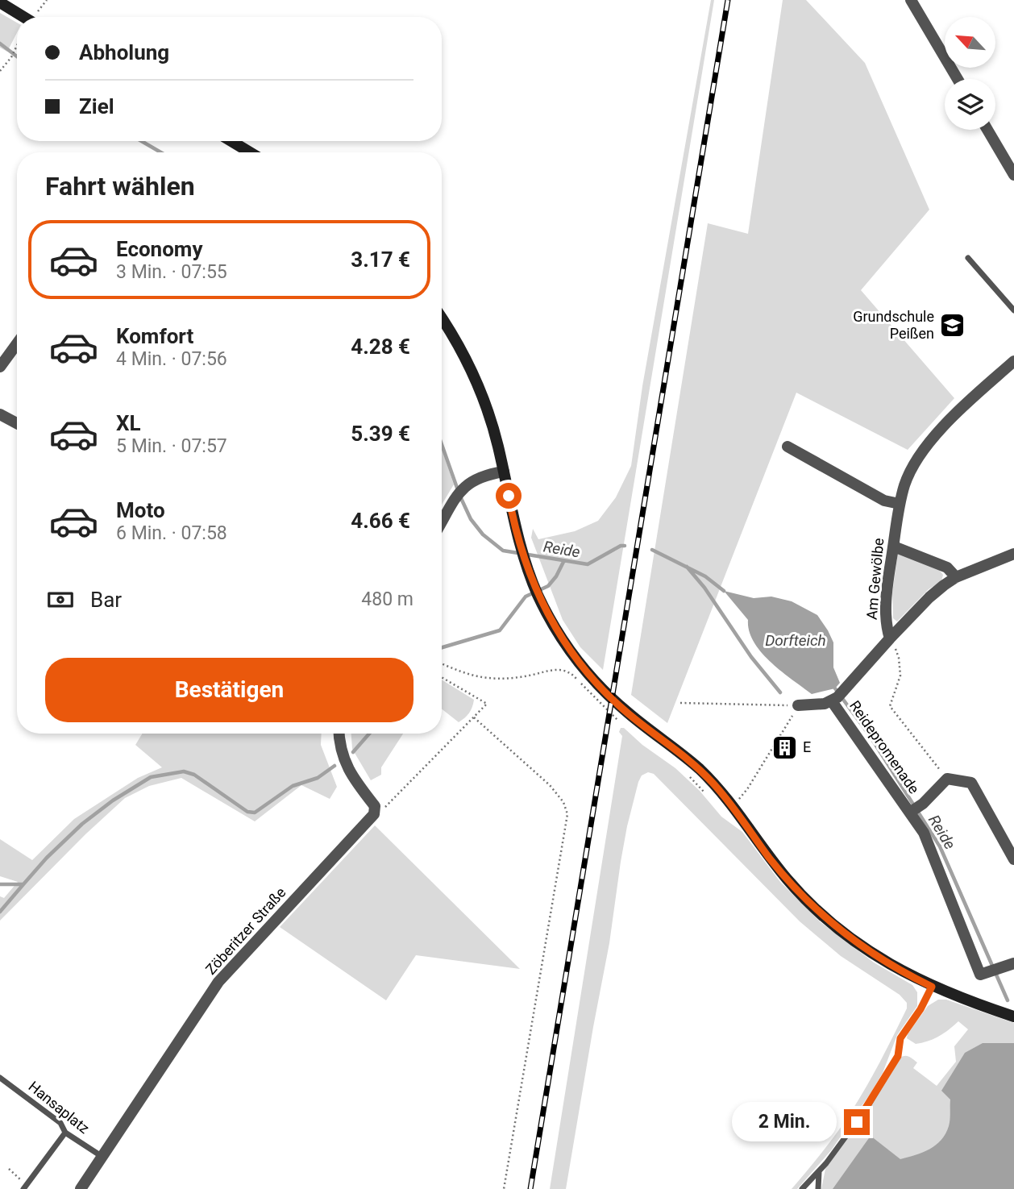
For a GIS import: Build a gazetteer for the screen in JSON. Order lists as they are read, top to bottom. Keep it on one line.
{"streets":{"street":["Am Gewölbe","Reidepromenade","Zöberitzer Straße"],"lane":["Hansaplatz"]},"crossings":[["Am Gewölbe","Reidepromenade"],["Zöberitzer Straße","Hansaplatz"]],"water":["Reide","Dorfteich"],"places":{"school or university":["Grundschule Peißen"],"building":["E"]},"north":"top left","page":{"banner":["Abholung","Ziel"],"heading":"Fahrt wählen","list":[{"name":"Economy","note":"3 Min. · 07:55","value":"3.17 €"},{"name":"Komfort","note":"4 Min. · 07:56","value":"4.28 €"},{"name":"XL","note":"5 Min. · 07:57","value":"5.39 €"},{"name":"Moto","note":"6 Min. · 07:58","value":"4.66 €"}],"pay":["Bar","480 m"],"buttons":"Bestätigen","bubble":"2 Min."}}
